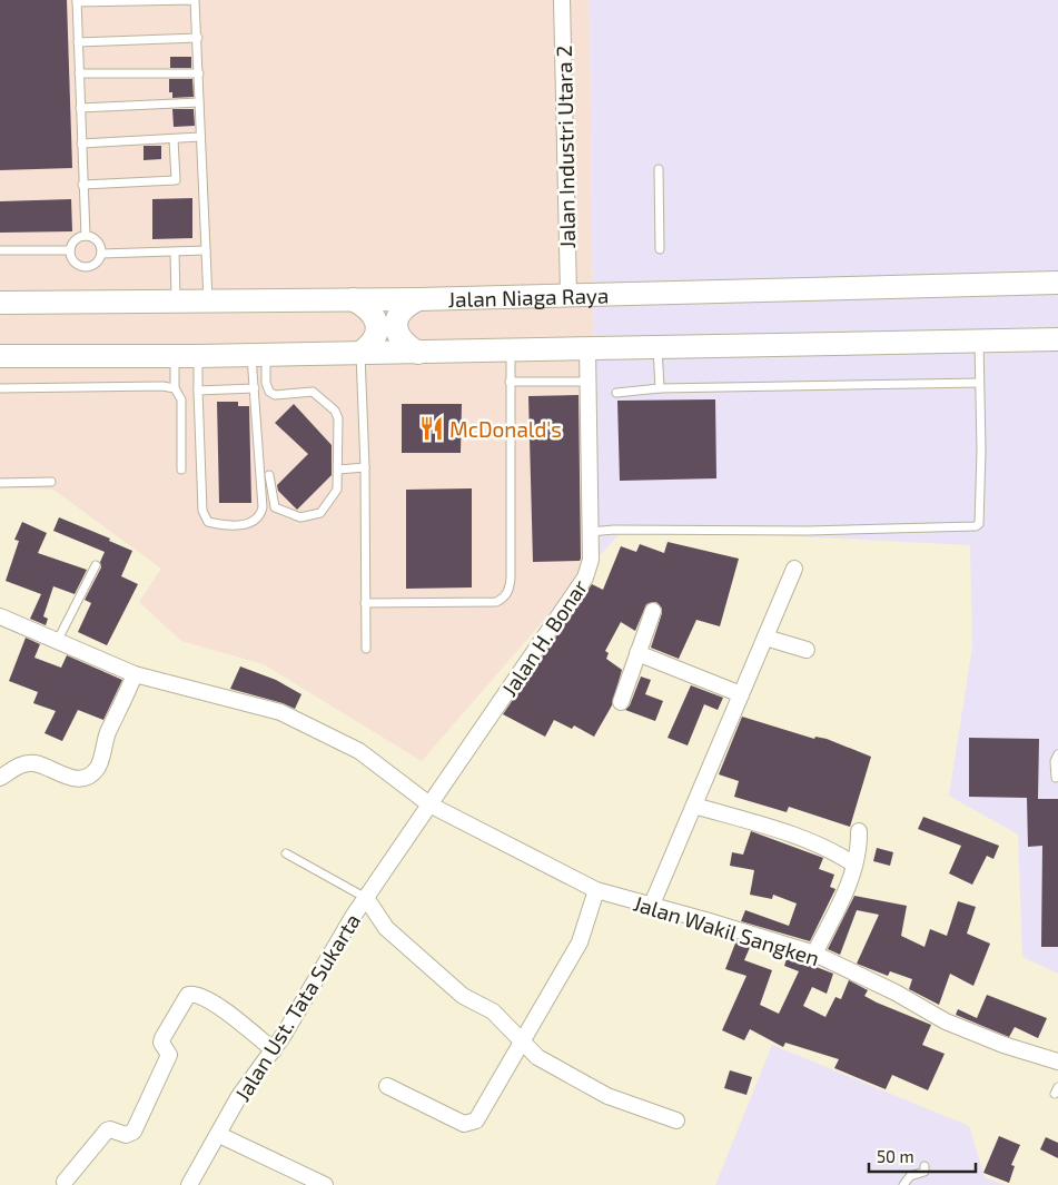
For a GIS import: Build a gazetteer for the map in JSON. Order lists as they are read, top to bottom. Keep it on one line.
{"streets":{"main road":["Jalan Niaga Raya"],"street":["Jalan Industri Utara 2","Jalan H. Bonar","Jalan Wakil Sangken","Jalan Ust. Tata Sukarta"]},"crossings":[["Jalan Industri Utara 2","Jalan Niaga Raya"],["Jalan H. Bonar","Jalan Wakil Sangken"],["Jalan H. Bonar","Jalan Ust. Tata Sukarta"],["Jalan Wakil Sangken","Jalan Ust. Tata Sukarta"]],"places":{"restaurant":["McDonald's"]},"scale_bar":"50 m"}
